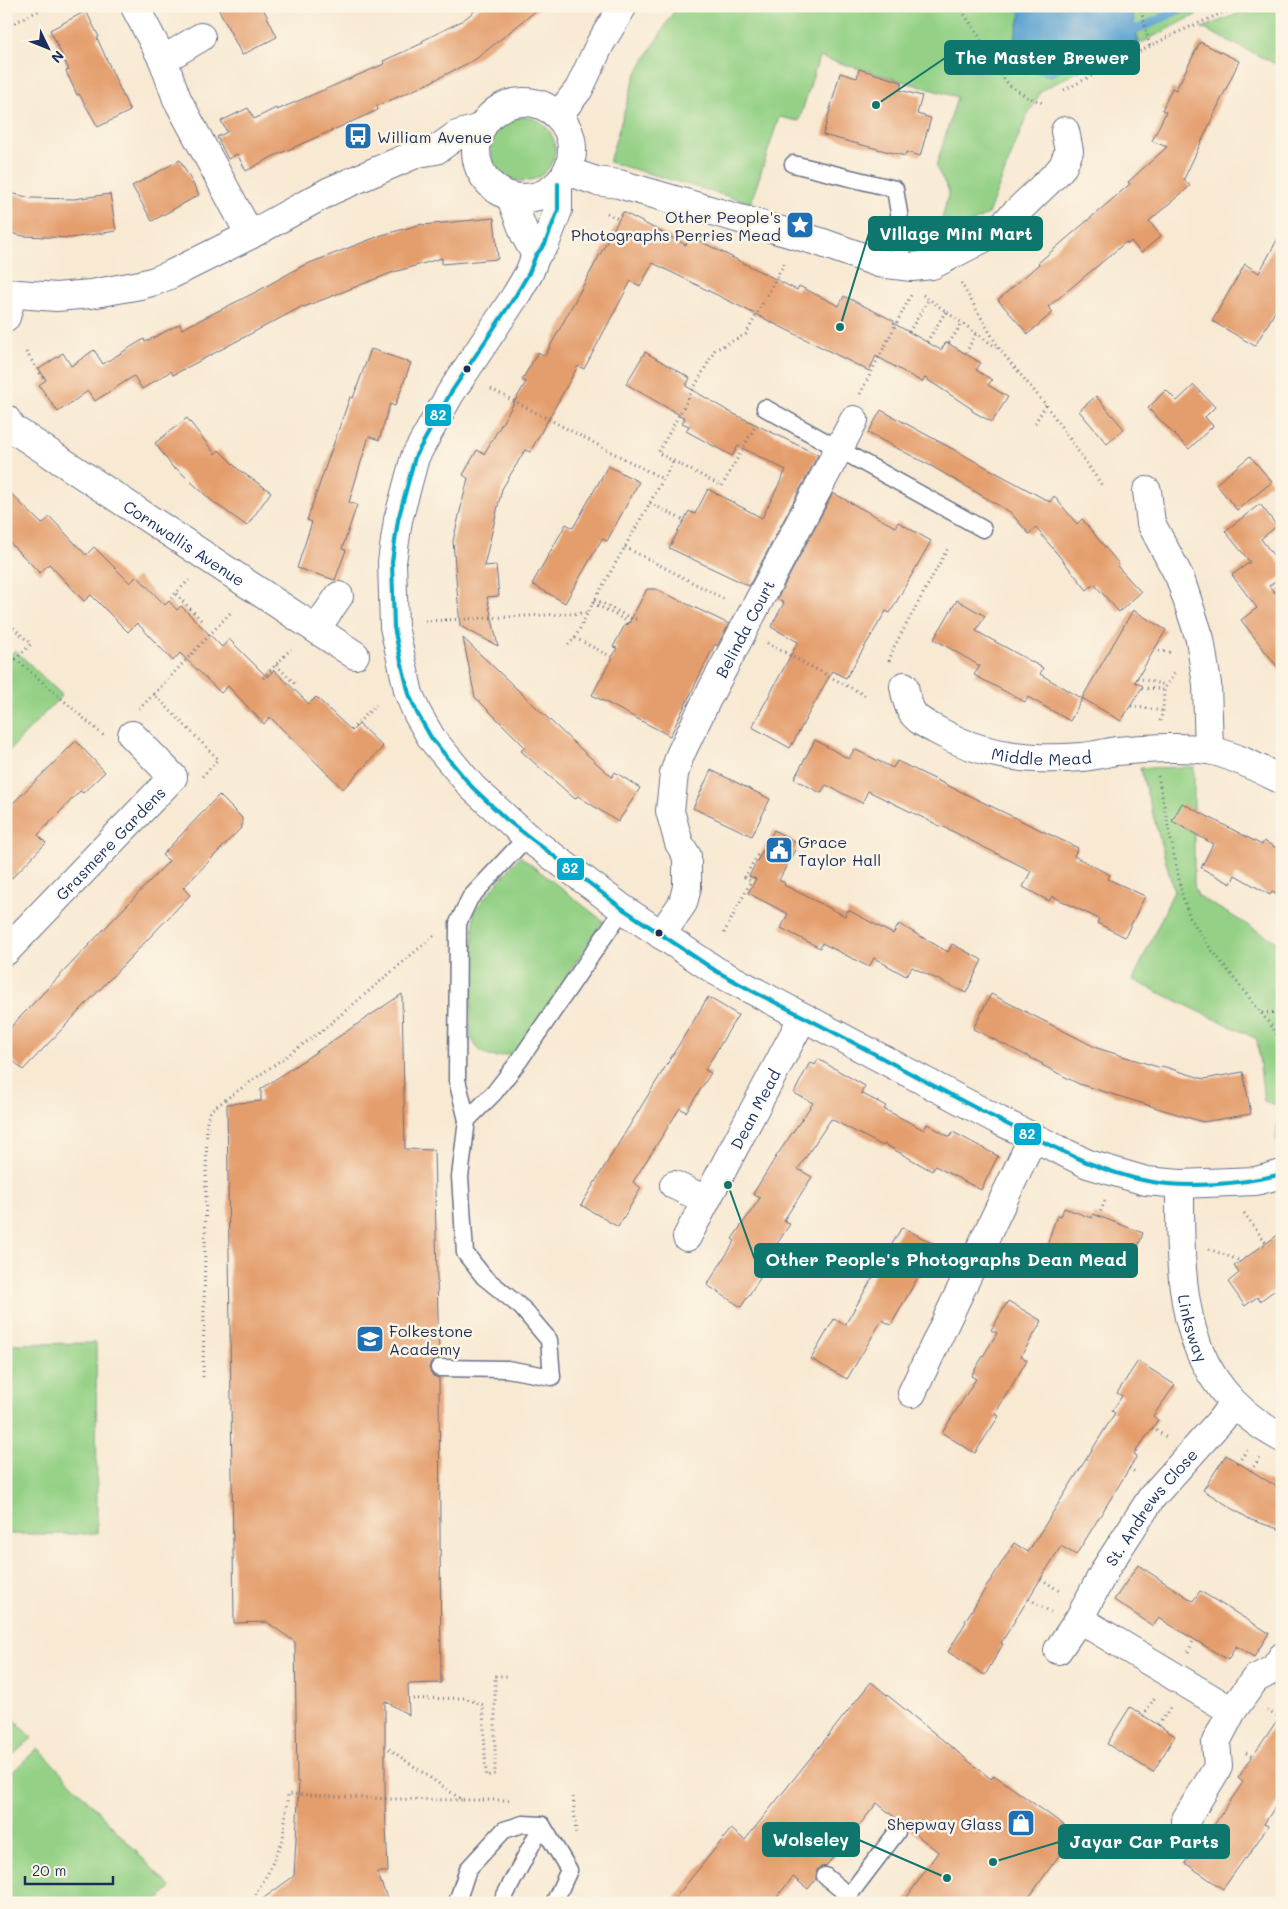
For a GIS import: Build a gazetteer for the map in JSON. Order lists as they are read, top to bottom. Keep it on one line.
{"streets":{"street":["Cornwallis Avenue","Belinda Court","Middle Mead","Grasmere Gardens","Dean Mead","Linksway","St. Andrews Close"]},"crossings":[["Linksway","St. Andrews Close"]],"places":{"other":["The Master Brewer","Village Mini Mart","Other People's Photographs Dean Mead","Jayar Car Parts","Wolseley"],"bus stop":["William Avenue"],"place":["Other People's Photographs Perries Mead"],"public building":["Grace Taylor Hall"],"school or university":["Folkestone Academy"],"shop":["Shepway Glass"]},"lines":["transit line 82"],"scale_bar":"20 m","north":"bottom right"}
